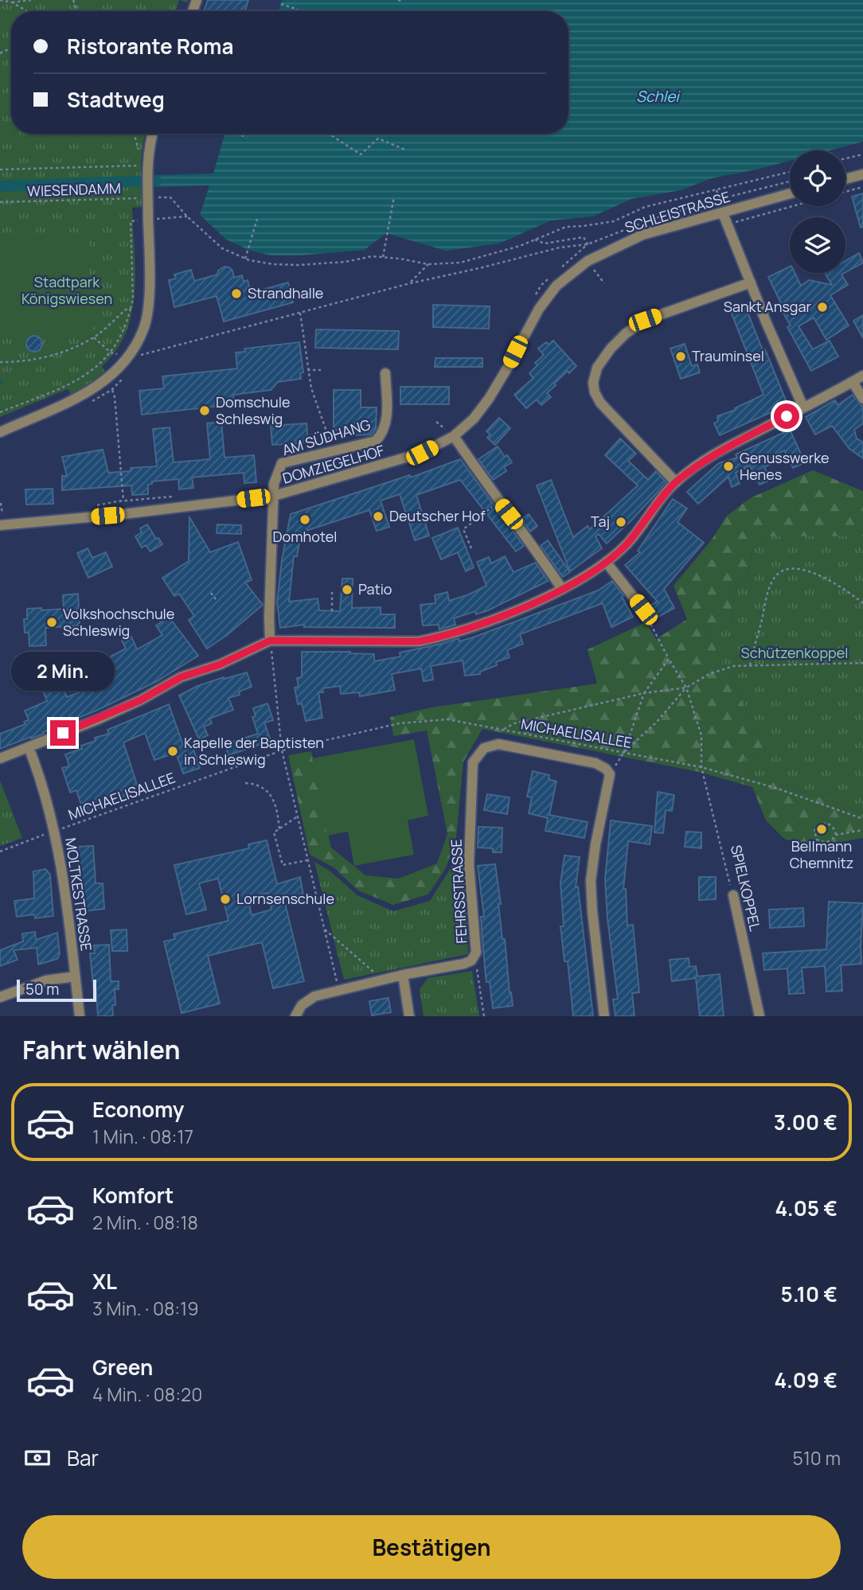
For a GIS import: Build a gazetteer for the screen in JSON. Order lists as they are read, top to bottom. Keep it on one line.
{"streets":{"street":["SCHLEISTRASSE","AM SÜDHANG","DOMZIEGELHOF","SPIELKOPPEL","FEHRSSTRASSE","MOLTKESTRASSE"],"path":["WIESENDAMM","MICHAELISALLEE"]},"crossings":[["SCHLEISTRASSE","DOMZIEGELHOF"],["AM SÜDHANG","DOMZIEGELHOF"],["MICHAELISALLEE","SPIELKOPPEL"],["MICHAELISALLEE","MOLTKESTRASSE"]],"water":["Schlei"],"parks":["Stadtpark Königswiesen","Schützenkoppel"],"places":["Strandhalle","Sankt Ansgar","Trauminsel","Domschule Schleswig","Genusswerke Henes","Deutscher Hof","Domhotel","Taj","Patio","Volkshochschule Schleswig","Kapelle der Baptisten in Schleswig","Bellmann Chemnitz","Lornsenschule"],"scale_bar":"50 m","page":{"banner":["Ristorante Roma","Stadtweg"],"bubble":"2 Min.","scale":"50 m","heading":"Fahrt wählen","list":[{"name":"Economy","note":"1 Min. · 08:17","value":"3.00 €"},{"name":"Komfort","note":"2 Min. · 08:18","value":"4.05 €"},{"name":"XL","note":"3 Min. · 08:19","value":"5.10 €"},{"name":"Green","note":"4 Min. · 08:20","value":"4.09 €"}],"pay":["Bar","510 m"],"buttons":"Bestätigen"}}
